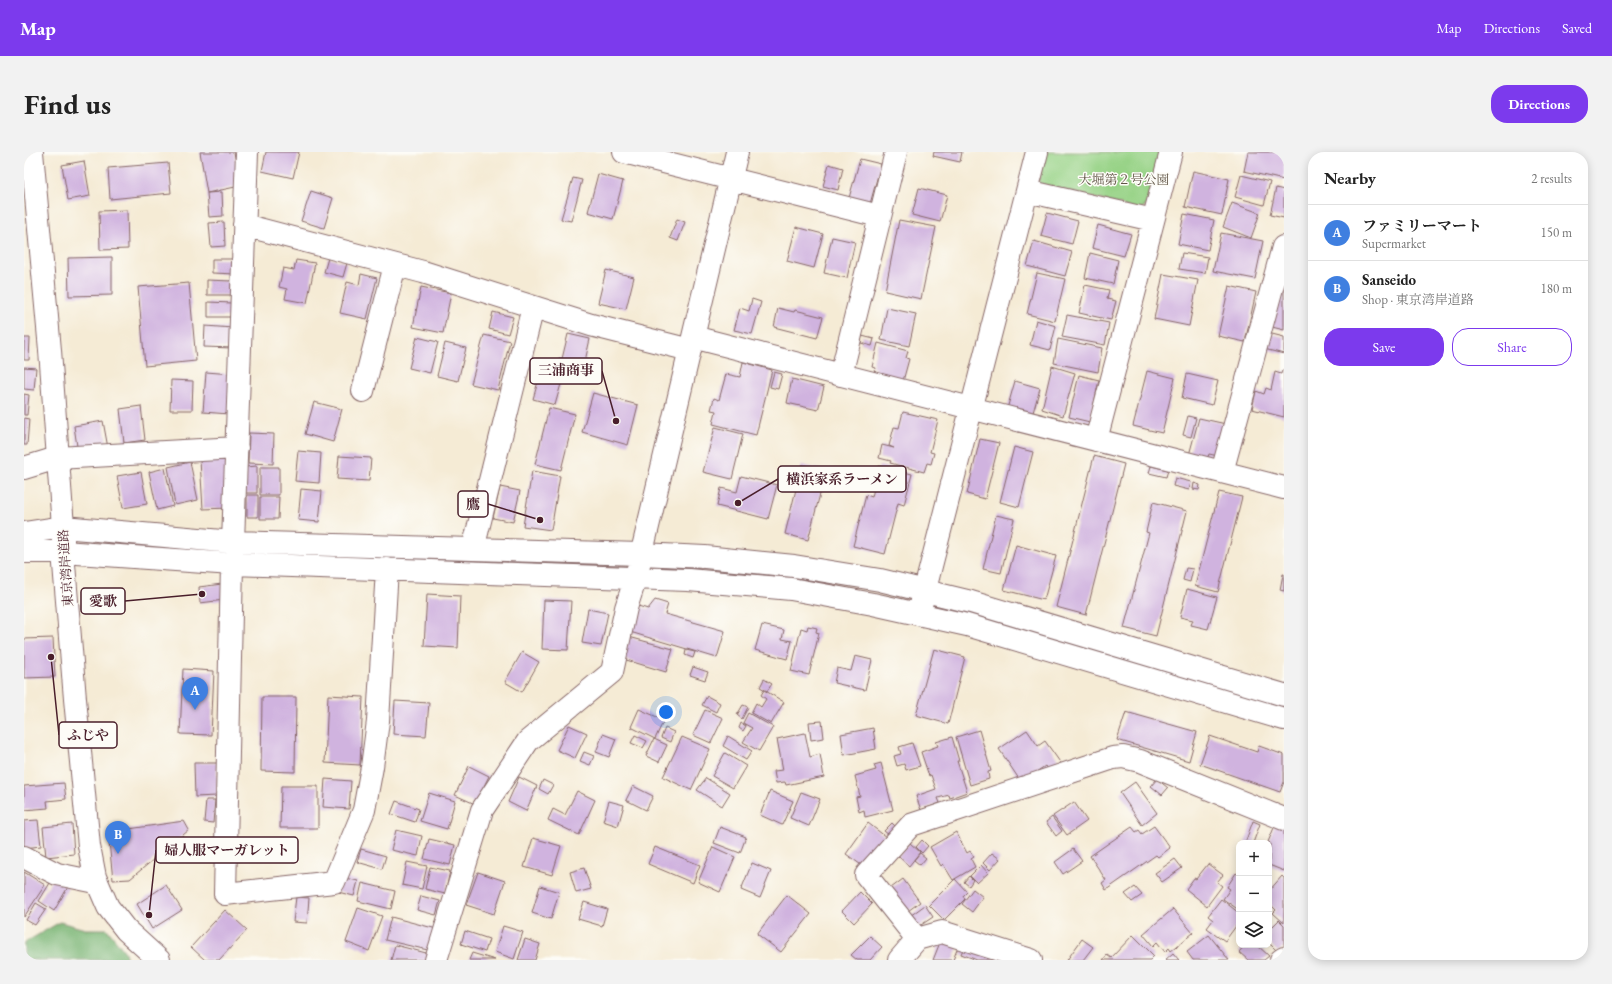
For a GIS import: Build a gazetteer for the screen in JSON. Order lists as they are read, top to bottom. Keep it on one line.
{"streets":{"main road":["東京湾岸道路"]},"parks":["大堀第２号公園"],"places":["三浦商事","横浜家系ラーメン","鷹","愛歌","ふじや","婦人服マーガレット"],"page":{"header":"Map","nav":["Map","Directions","Saved"],"buttons":["Directions",["Save","Share"]],"title":"Find us","heading":["Nearby","2 results"],"list":[{"mark":"A","name":"ファミリーマート","note":"Supermarket","value":"150 m"},{"mark":"B","name":"Sanseido","note":"Shop · 東京湾岸道路","value":"180 m"}],"pins":["A","B"],"map_buttons":["+","−"]}}
